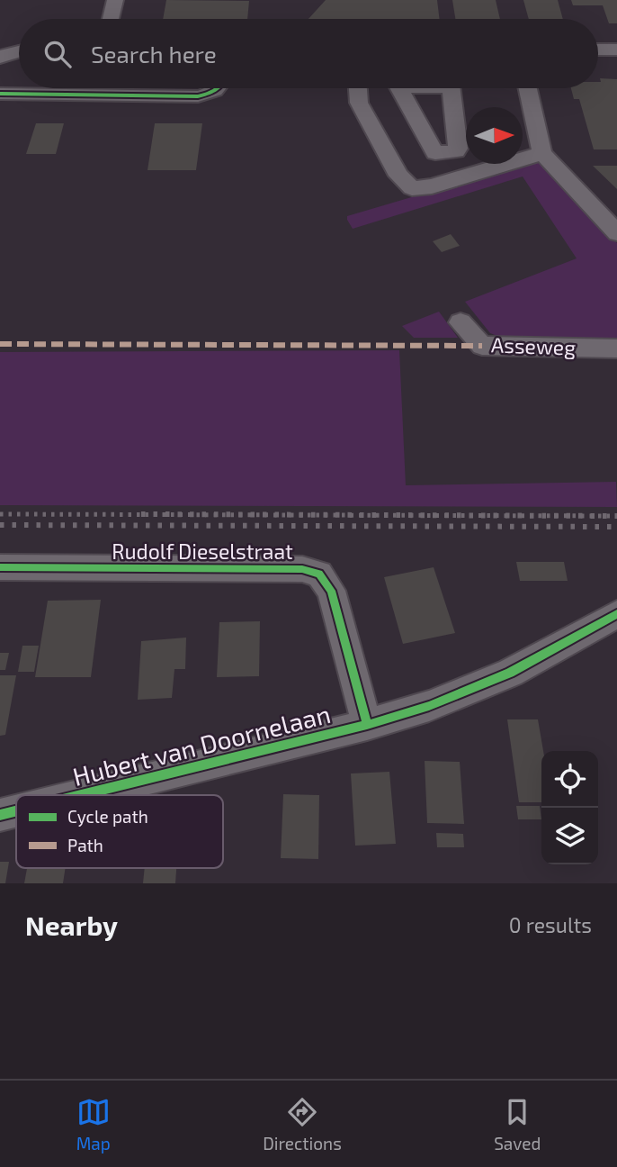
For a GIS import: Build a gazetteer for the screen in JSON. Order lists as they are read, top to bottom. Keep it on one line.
{"streets":{"street":["Asseweg","Rudolf Dieselstraat","Hubert van Doornelaan"]},"crossings":[["Rudolf Dieselstraat","Hubert van Doornelaan"]],"legend":["Cycle path","Path"],"north":"right","page":{"search":"Search here","heading":["Nearby","0 results"],"nav":["Map","Directions","Saved"]}}
